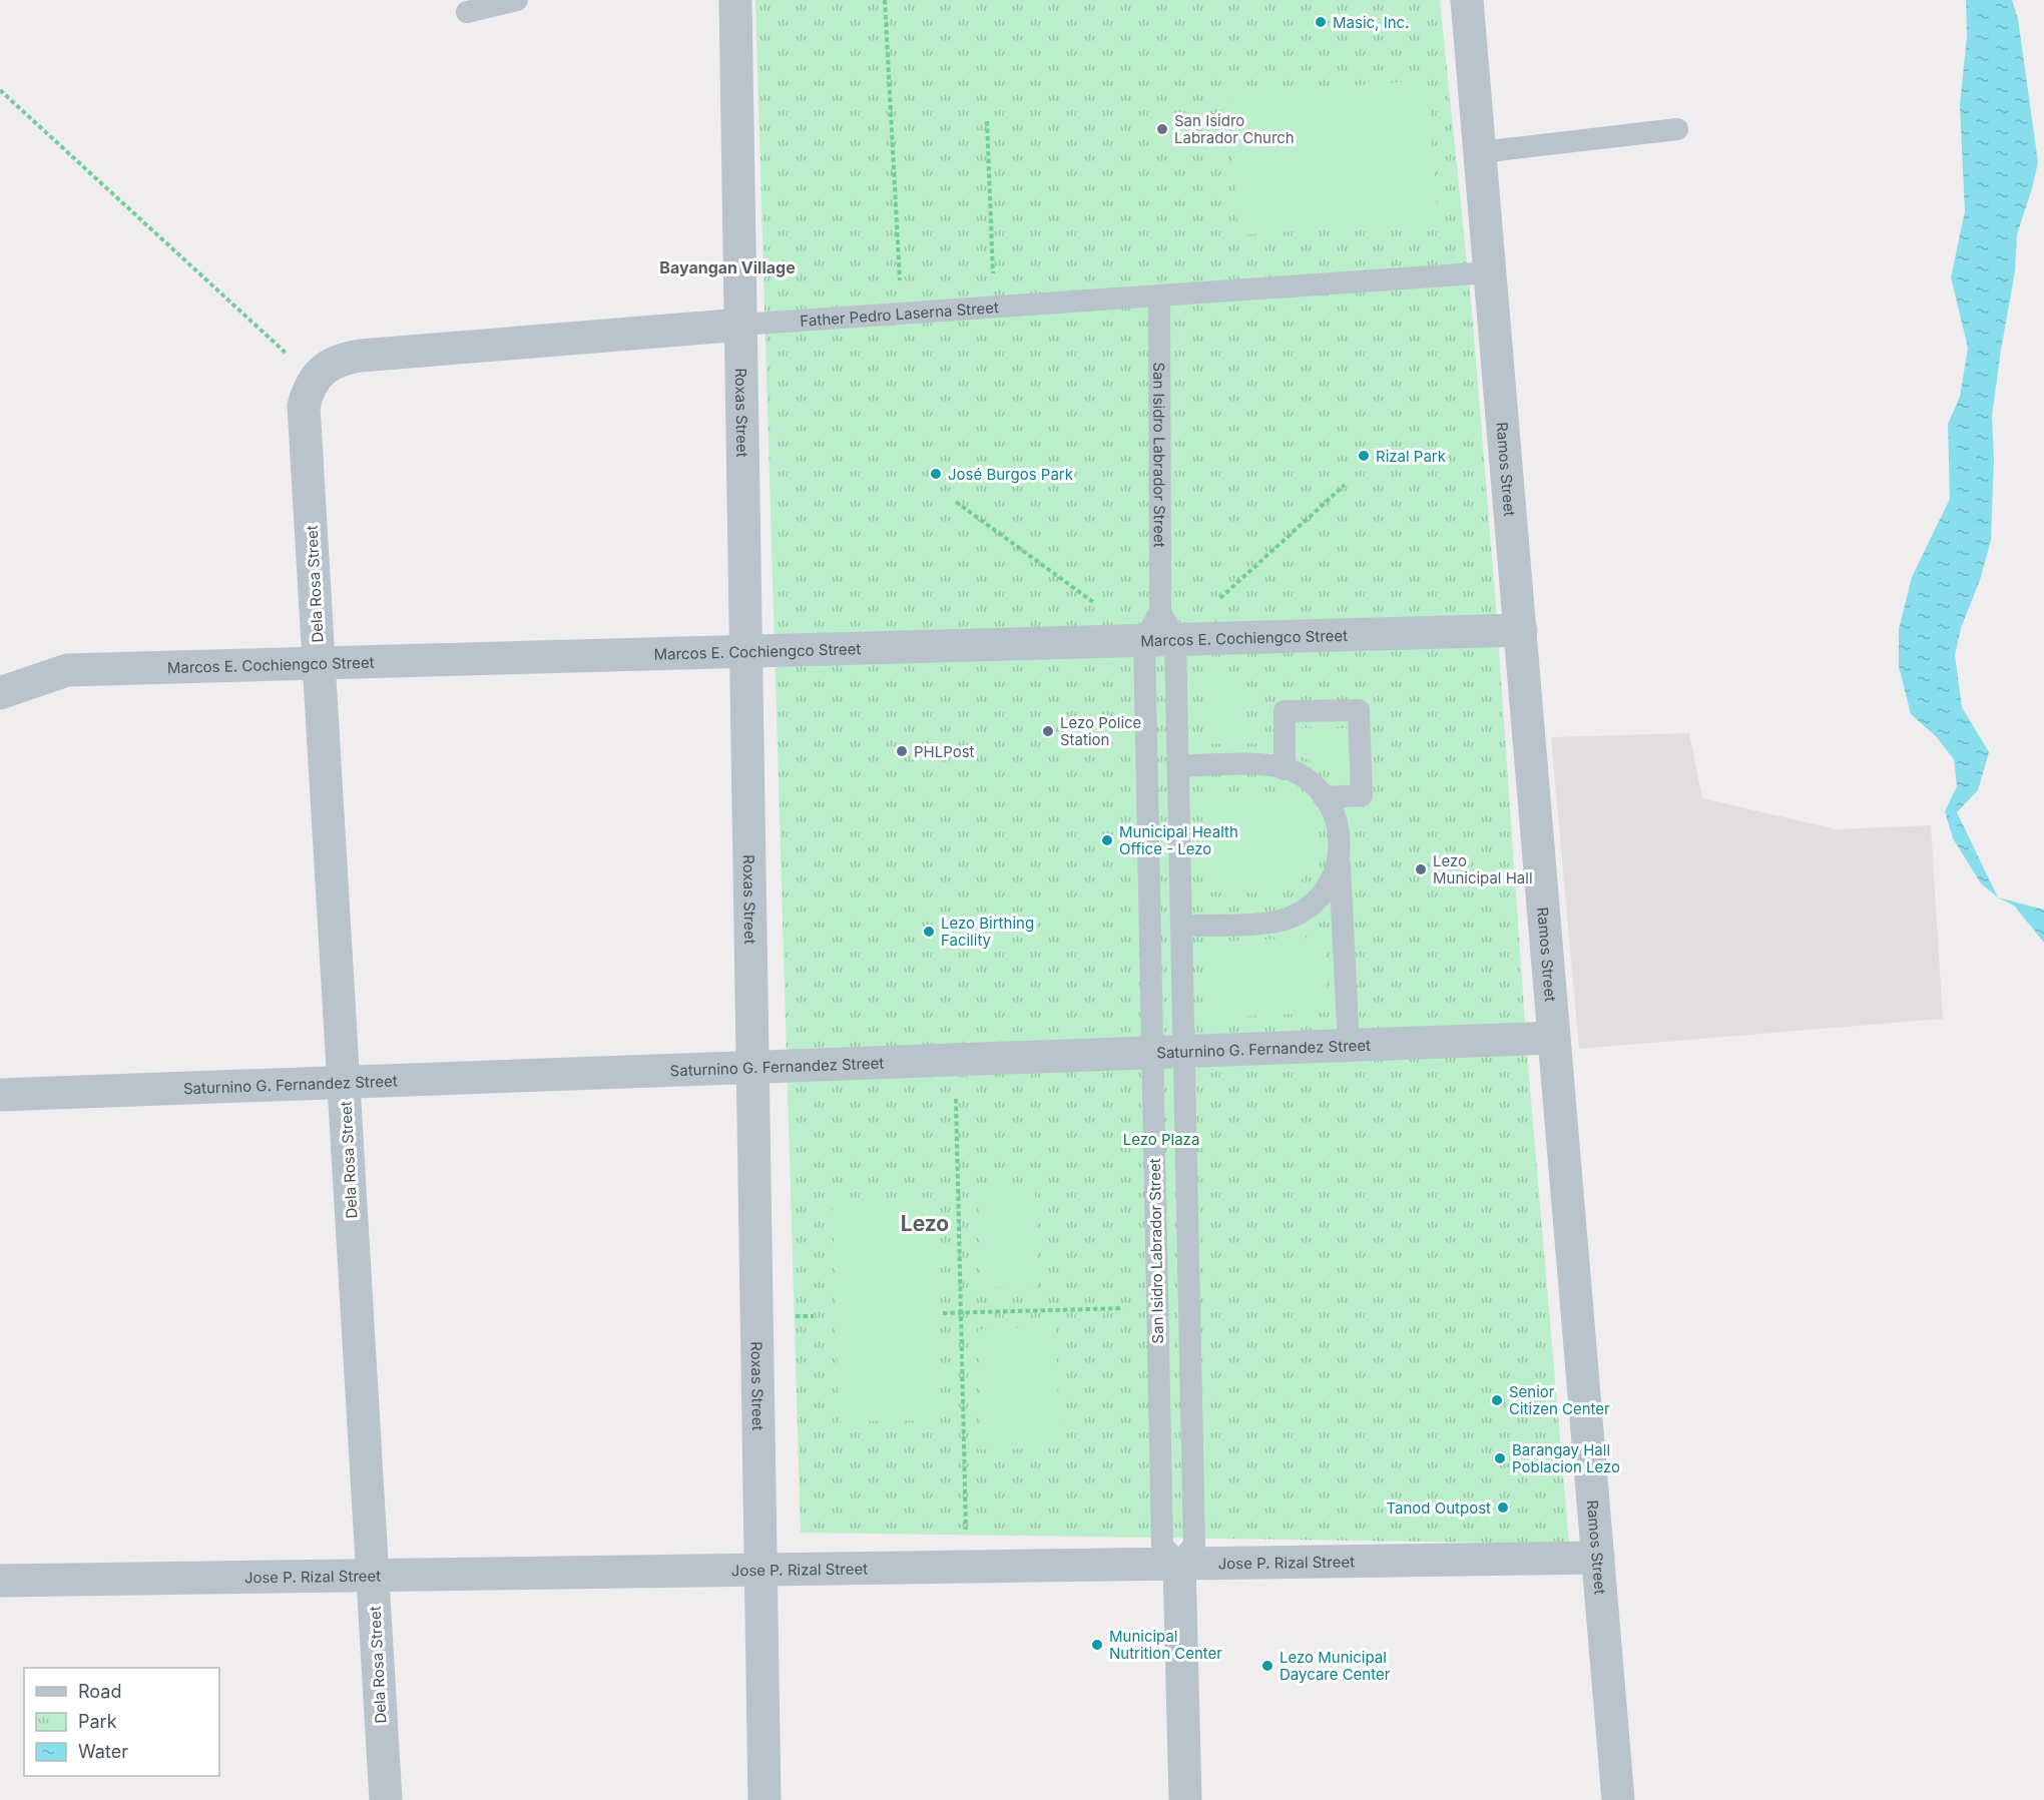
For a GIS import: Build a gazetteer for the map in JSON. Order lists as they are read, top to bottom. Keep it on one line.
{"streets":{"street":["Father Pedro Laserna Street","Roxas Street","Ramos Street","Dela Rosa Street","Marcos E. Cochiengco Street","Saturnino G. Fernandez Street","Jose P. Rizal Street"],"lane":["San Isidro Labrador Street"]},"crossings":[["Father Pedro Laserna Street","Roxas Street"],["Father Pedro Laserna Street","San Isidro Labrador Street"],["Father Pedro Laserna Street","Ramos Street"],["Father Pedro Laserna Street","Dela Rosa Street"],["Roxas Street","Marcos E. Cochiengco Street"],["Roxas Street","Saturnino G. Fernandez Street"],["Roxas Street","Jose P. Rizal Street"],["San Isidro Labrador Street","Marcos E. Cochiengco Street"],["San Isidro Labrador Street","Saturnino G. Fernandez Street"],["San Isidro Labrador Street","Jose P. Rizal Street"],["Ramos Street","Marcos E. Cochiengco Street"],["Ramos Street","Saturnino G. Fernandez Street"],["Ramos Street","Jose P. Rizal Street"],["Dela Rosa Street","Marcos E. Cochiengco Street"],["Dela Rosa Street","Saturnino G. Fernandez Street"],["Dela Rosa Street","Jose P. Rizal Street"]],"districts":["Bayangan Village","Lezo"],"parks":["Lezo Plaza"],"places":["Masic, Inc.","San Isidro Labrador Church","Rizal Park","José Burgos Park","Lezo Police Station","PHLPost","Municipal Health Office - Lezo","Lezo Municipal Hall","Lezo Birthing Facility","Senior Citizen Center","Barangay Hall Poblacion Lezo","Tanod Outpost","Municipal Nutrition Center","Lezo Municipal Daycare Center"],"legend":["Road","Park","Water"]}
